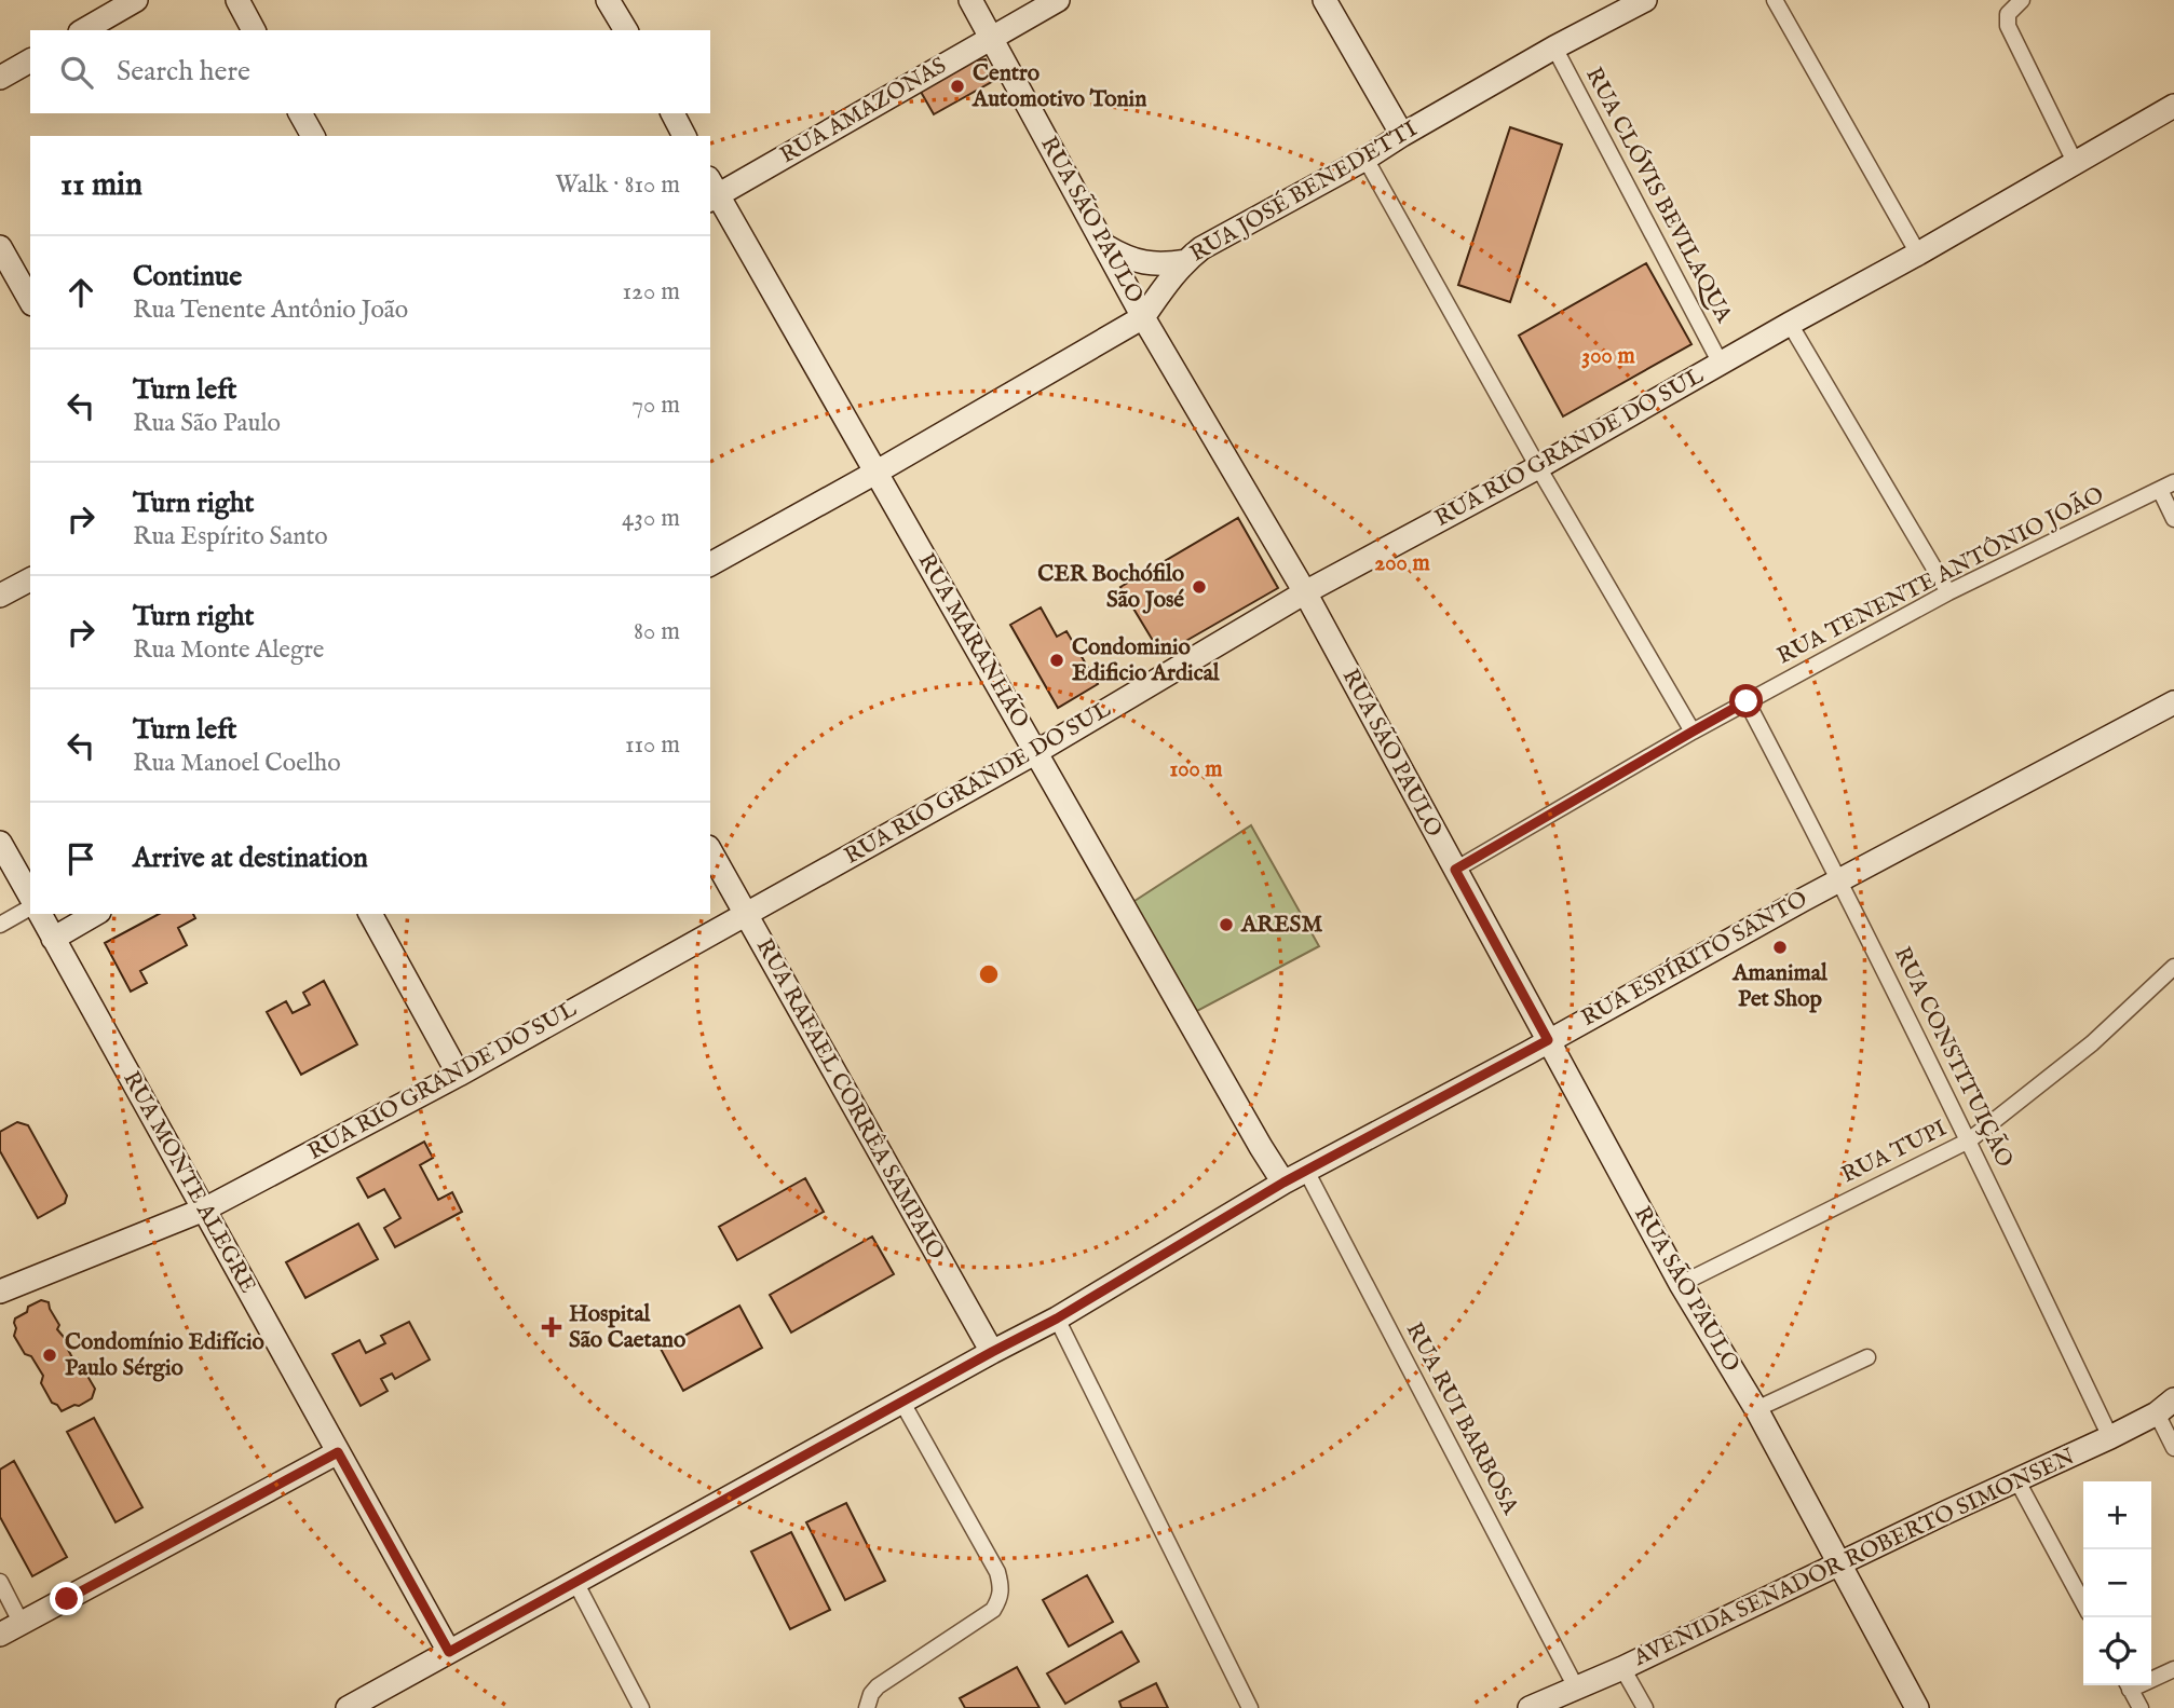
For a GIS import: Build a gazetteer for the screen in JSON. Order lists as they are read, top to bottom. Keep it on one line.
{"streets":{"street":["RUA AMAZONAS","RUA JOSÉ BENEDETTI","RUA CLÓVIS BEVILAQUA","RUA SÃO PAULO","RUA RIO GRANDE DO SUL","RUA TENENTE ANTÔNIO JOÃO","RUA MARANHÃO","RUA ESPÍRITO SANTO","RUA CONSTITUIÇÃO","RUA RAFAEL CORRÊA SAMPAIO","RUA TUPI","RUA MONTE ALEGRE","RUA RUI BARBOSA","AVENIDA SENADOR ROBERTO SIMONSEN"]},"crossings":[["RUA AMAZONAS","RUA SÃO PAULO"],["RUA AMAZONAS","RUA MARANHÃO"],["RUA JOSÉ BENEDETTI","RUA CLÓVIS BEVILAQUA"],["RUA JOSÉ BENEDETTI","RUA SÃO PAULO"],["RUA JOSÉ BENEDETTI","RUA MARANHÃO"],["RUA CLÓVIS BEVILAQUA","RUA RIO GRANDE DO SUL"],["RUA SÃO PAULO","RUA RIO GRANDE DO SUL"],["RUA SÃO PAULO","RUA TENENTE ANTÔNIO JOÃO"],["RUA SÃO PAULO","RUA ESPÍRITO SANTO"],["RUA SÃO PAULO","RUA TUPI"],["RUA SÃO PAULO","AVENIDA SENADOR ROBERTO SIMONSEN"],["RUA RIO GRANDE DO SUL","RUA MARANHÃO"],["RUA RIO GRANDE DO SUL","RUA RAFAEL CORRÊA SAMPAIO"],["RUA RIO GRANDE DO SUL","RUA MONTE ALEGRE"],["RUA TENENTE ANTÔNIO JOÃO","RUA CONSTITUIÇÃO"],["RUA MARANHÃO","RUA ESPÍRITO SANTO"],["RUA ESPÍRITO SANTO","RUA CONSTITUIÇÃO"],["RUA ESPÍRITO SANTO","RUA RAFAEL CORRÊA SAMPAIO"],["RUA ESPÍRITO SANTO","RUA MONTE ALEGRE"],["RUA ESPÍRITO SANTO","RUA RUI BARBOSA"],["RUA CONSTITUIÇÃO","RUA TUPI"],["RUA CONSTITUIÇÃO","AVENIDA SENADOR ROBERTO SIMONSEN"],["RUA RUI BARBOSA","AVENIDA SENADOR ROBERTO SIMONSEN"]],"places":{"other":["Centro Automotivo Tonin","CER Bochófilo São José","Condominio Edificio Ardical","ARESM","Amanimal Pet Shop","Condomínio Edifício Paulo Sérgio"],"health":["Hospital São Caetano"]},"page":{"search":"Search here","heading":["11 min","Walk · 810 m"],"list":[["Continue","Rua Tenente Antônio João","120 m"],["Turn left","Rua São Paulo","70 m"],["Turn right","Rua Espírito Santo","430 m"],["Turn right","Rua Monte Alegre","80 m"],["Turn left","Rua Manoel Coelho","110 m"],"Arrive at destination"],"map_buttons":["+","−"]},"rings":["300 m","200 m","100 m"]}
